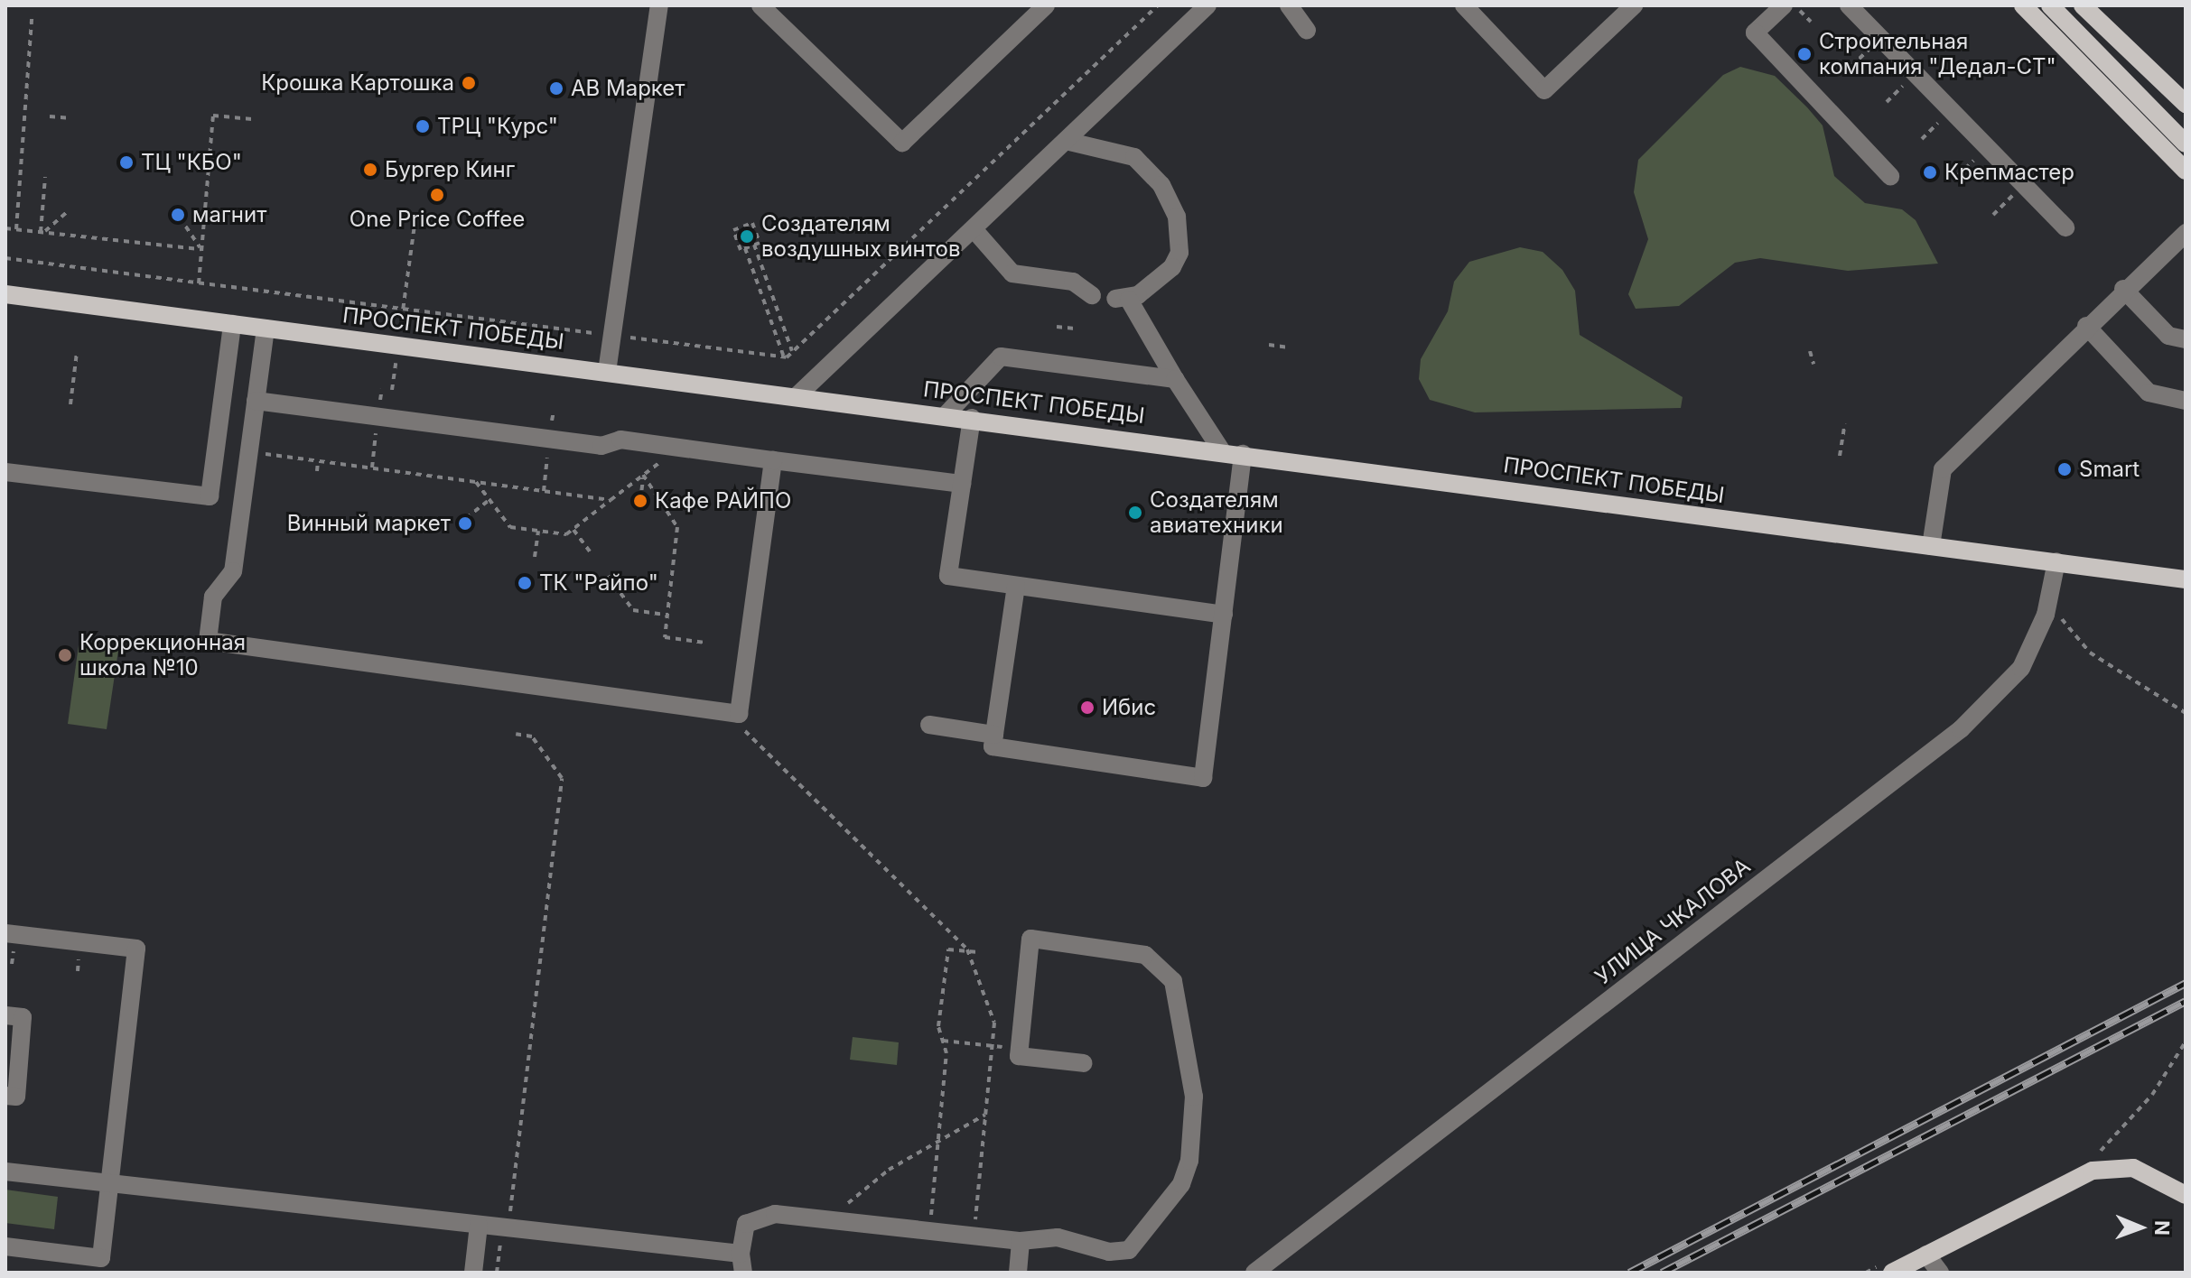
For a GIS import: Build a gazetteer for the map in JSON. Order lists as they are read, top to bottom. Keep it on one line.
{"streets":{"main road":["ПРОСПЕКТ ПОБЕДЫ"],"street":["УЛИЦА ЧКАЛОВА"]},"crossings":[["ПРОСПЕКТ ПОБЕДЫ","УЛИЦА ЧКАЛОВА"]],"places":["Строительная компания \"Дедал-СТ\"","Крошка Картошка","АВ Маркет","ТРЦ \"Курс\"","ТЦ \"КБО\"","Бургер Кинг","Крепмастер","One Price Coffee","магнит","Создателям воздушных винтов","Smart","Кафе РАЙПО","Создателям авиатехники","Винный маркет","ТК \"Райпо\"","Коррекционная школа №10","Ибис"],"north":"right"}
